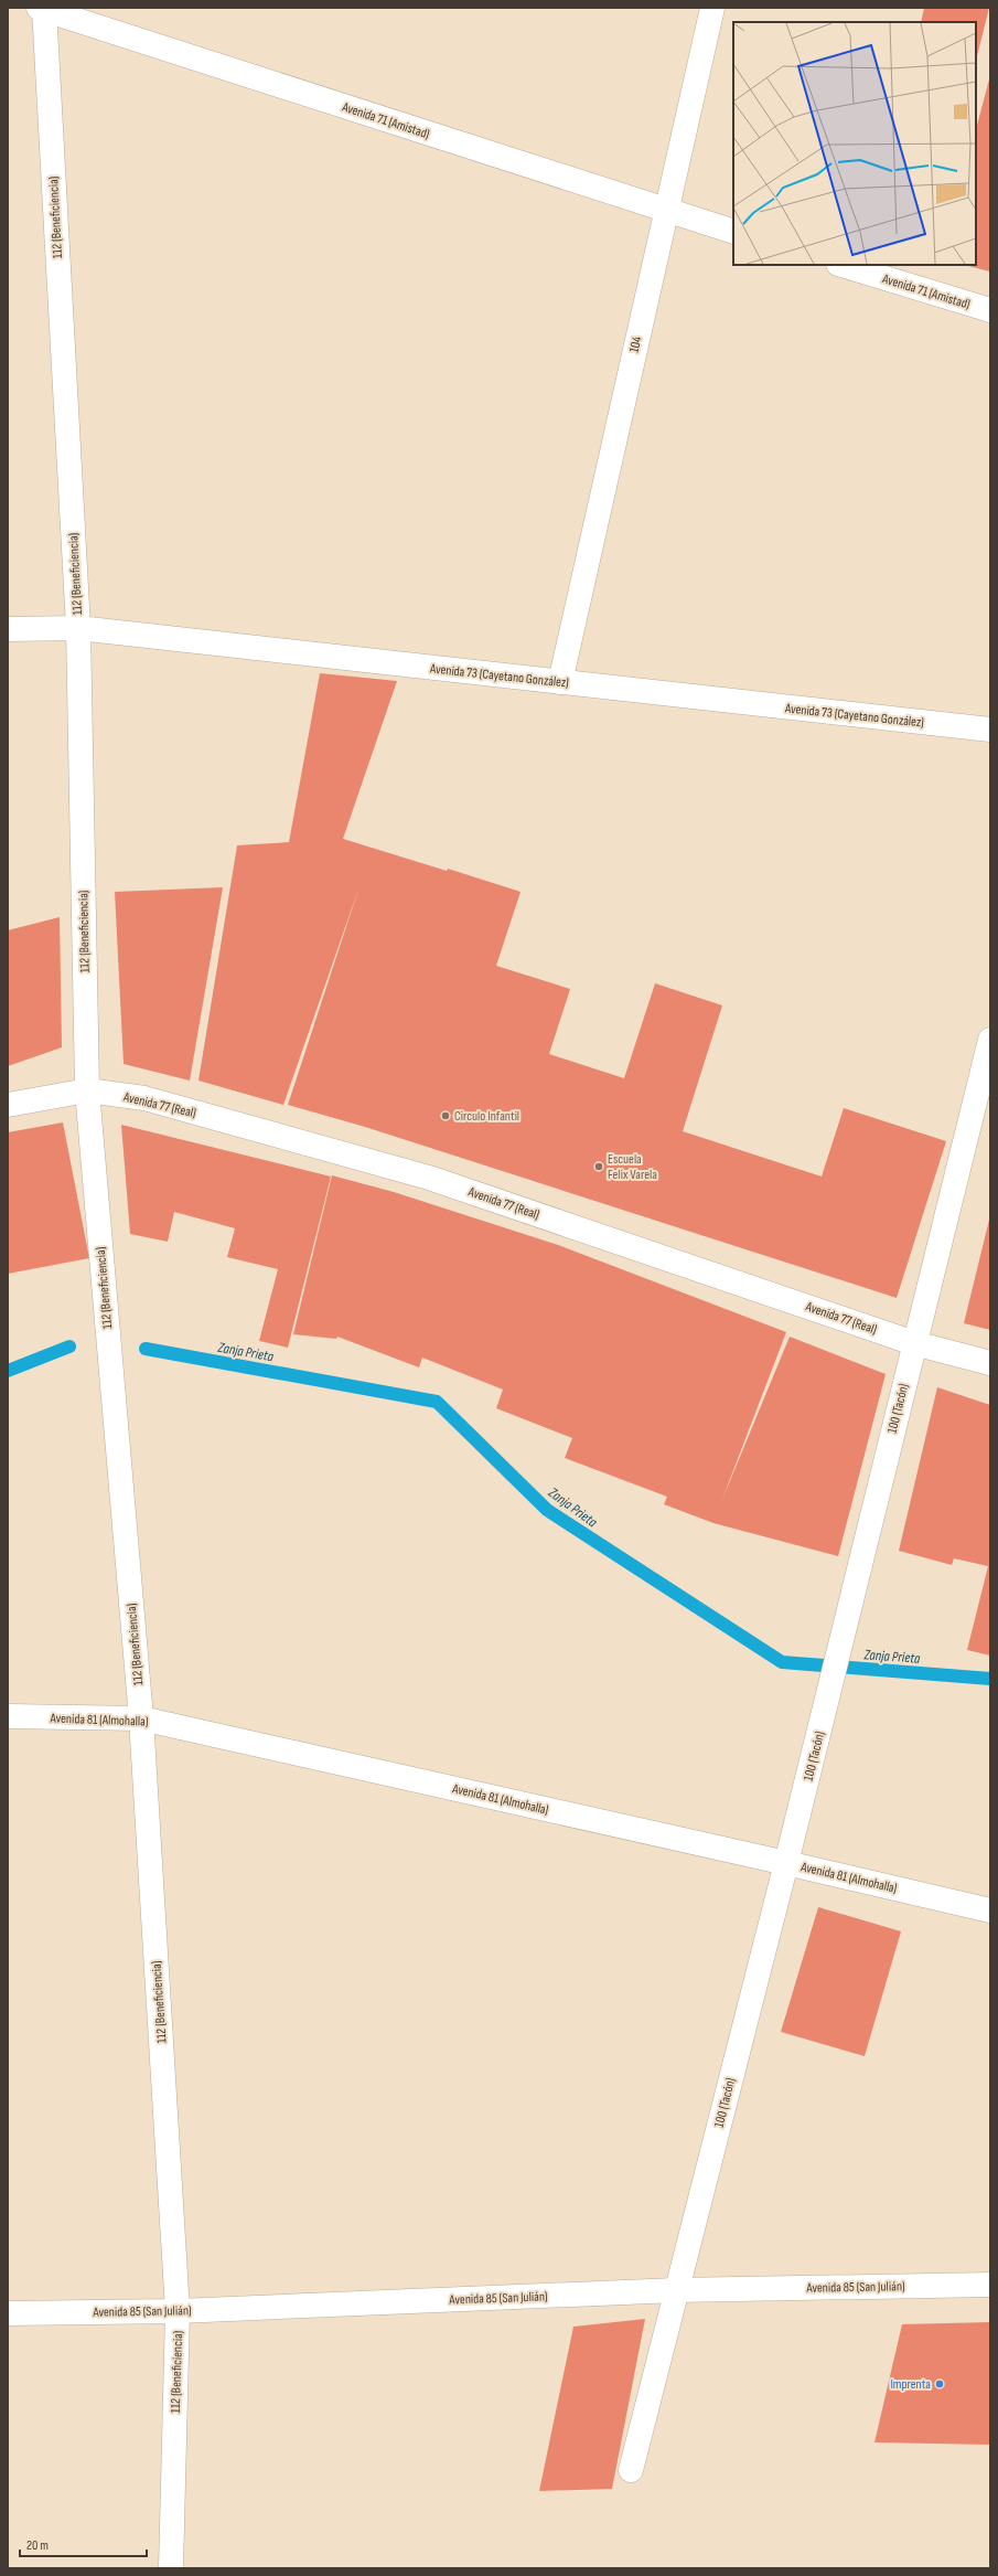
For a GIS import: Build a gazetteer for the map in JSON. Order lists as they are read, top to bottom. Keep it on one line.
{"streets":{"street":["Avenida 71 (Amistad)","112 (Beneficiencia)","104","Avenida 73 (Cayetano González)","Avenida 77 (Real)","100 (Tacón)","Avenida 81 (Almohalla)","Avenida 85 (San Julián)"]},"crossings":[["Avenida 71 (Amistad)","112 (Beneficiencia)"],["Avenida 71 (Amistad)","104"],["112 (Beneficiencia)","Avenida 73 (Cayetano González)"],["112 (Beneficiencia)","Avenida 77 (Real)"],["112 (Beneficiencia)","Avenida 81 (Almohalla)"],["112 (Beneficiencia)","Avenida 85 (San Julián)"],["104","Avenida 73 (Cayetano González)"],["Avenida 77 (Real)","100 (Tacón)"],["100 (Tacón)","Avenida 81 (Almohalla)"],["100 (Tacón)","Avenida 85 (San Julián)"]],"water":["Zanja Prieta"],"places":["Circulo Infantil","Escuela Felix Varela","Imprenta"],"scale_bar":"20 m"}
